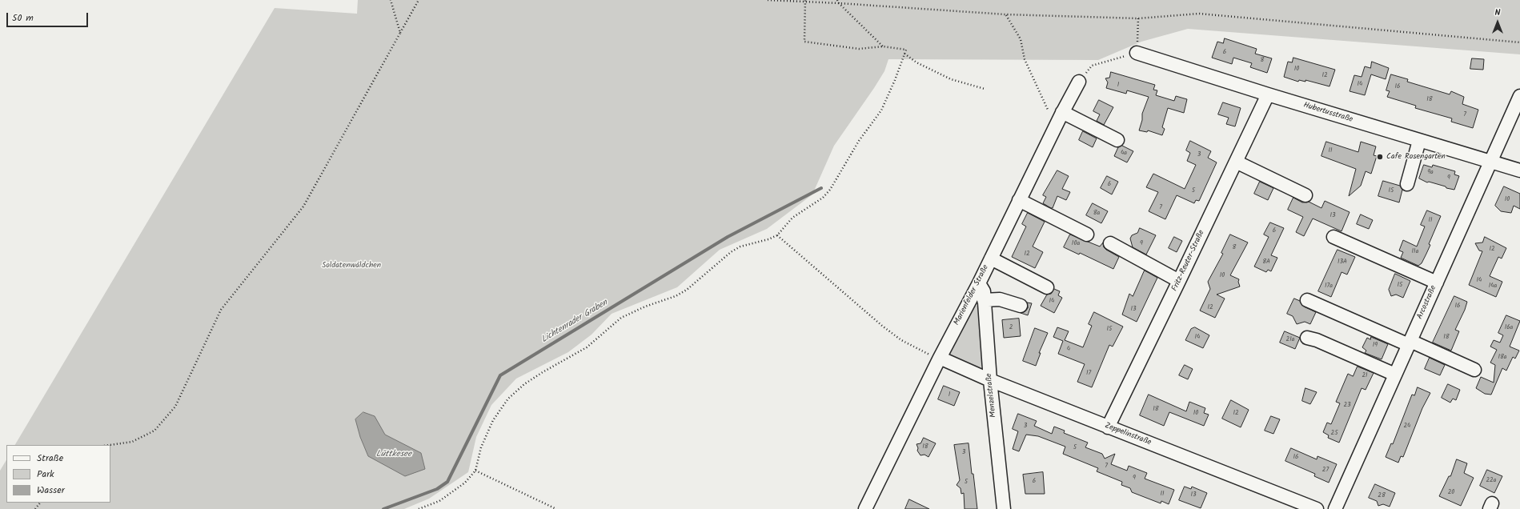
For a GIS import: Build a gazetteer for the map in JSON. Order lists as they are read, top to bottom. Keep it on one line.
{"streets":{"street":["Hubertusstraße","Fritz-Reuter-Straße","Marienfelder Straße","Arcostraße","Menzelstraße","Zeppelinstraße"]},"crossings":[["Hubertusstraße","Fritz-Reuter-Straße"],["Hubertusstraße","Arcostraße"],["Fritz-Reuter-Straße","Zeppelinstraße"],["Marienfelder Straße","Menzelstraße"],["Marienfelder Straße","Zeppelinstraße"],["Menzelstraße","Zeppelinstraße"]],"water":["Lichtenrader Graben","Lüttkesee"],"parks":["Soldatenwäldchen"],"places":["Cafe Rosengarten"],"house_numbers":["6","8","10","12","14","1","16","18","7","11","4a","3","9a","9","6","5","15","10","7","8a","13","11","6","10a","9","8","12","11a","12","8A","13A","10","14","15","17a","14a","14","16","12","13","2","16a","15","14","18","21a","19","4","18a","17","21","1","23","18","10","12","3","24","25","18","5","3","16","7","27","9","22a","6","5","20","11","13","28"],"legend":["Straße","Park","Wasser"],"scale_bar":"50 m","north":"top"}
